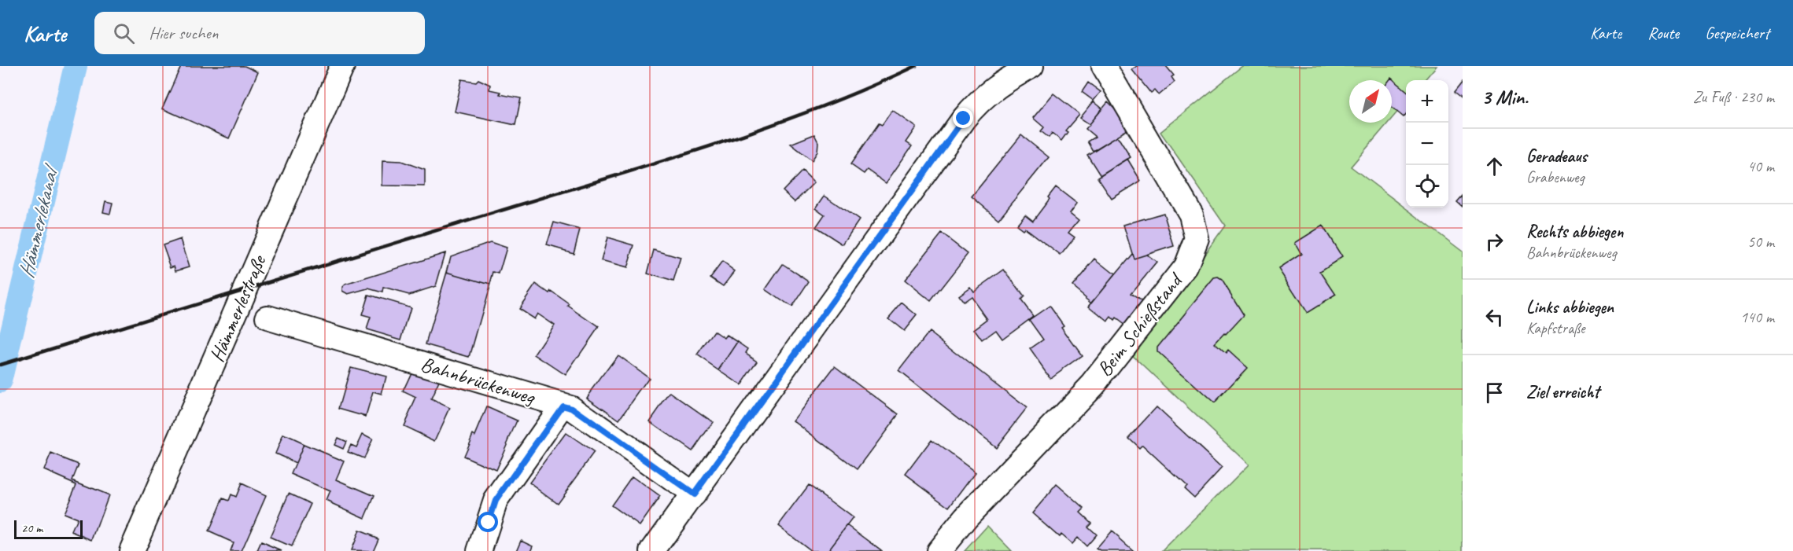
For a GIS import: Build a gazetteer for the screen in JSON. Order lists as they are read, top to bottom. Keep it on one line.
{"streets":{"street":["Hämmerlestraße","Beim Schießstand","Bahnbrückenweg"]},"water":["Hämmerlekanal"],"scale_bar":"20 m","north":"top right","page":{"header":"Karte","search":"Hier suchen","nav":["Karte","Route","Gespeichert"],"heading":["3 Min.","Zu Fuß · 230 m"],"map_buttons":["+","−"],"list":[["Geradeaus","Grabenweg","40 m"],["Rechts abbiegen","Bahnbrückenweg","50 m"],["Links abbiegen","Kapfstraße","140 m"],"Ziel erreicht"],"scale":"20 m"}}
